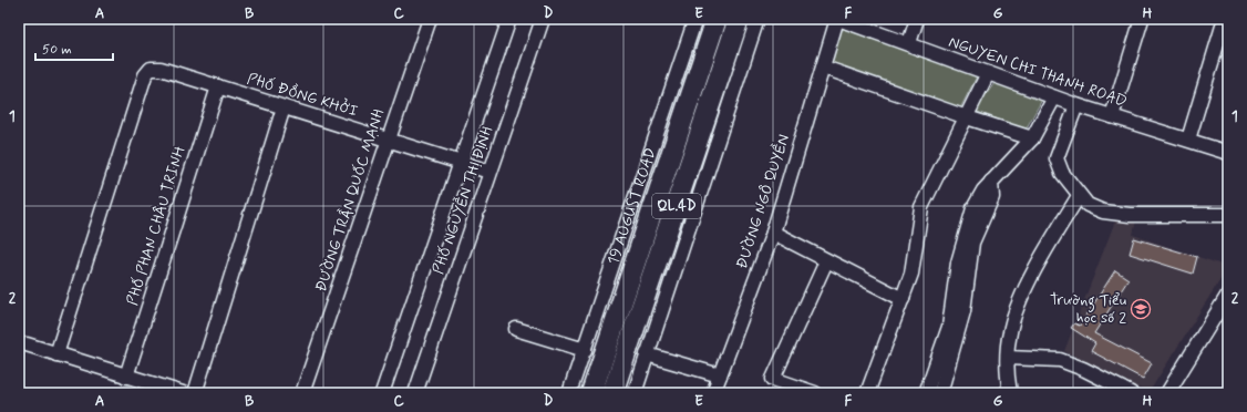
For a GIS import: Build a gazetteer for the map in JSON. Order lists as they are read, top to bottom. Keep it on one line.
{"streets":{"highway":["19 AUGUST ROAD","QL.4D"],"street":["NGUYEN CHI THANH ROAD","PHỐ ĐỒNG KHỞI","ĐƯỜNG TRẦN QUỐC MẠNH","PHỐ NGUYỄN THỊ ĐỊNH","ĐƯỜNG NGÔ QUYỀN","PHỐ PHAN CHÂU TRINH"]},"crossings":[["NGUYEN CHI THANH ROAD","ĐƯỜNG NGÔ QUYỀN"],["PHỐ ĐỒNG KHỞI","ĐƯỜNG TRẦN QUỐC MẠNH"],["PHỐ ĐỒNG KHỞI","PHỐ NGUYỄN THỊ ĐỊNH"],["PHỐ ĐỒNG KHỞI","PHỐ PHAN CHÂU TRINH"]],"places":{"school or university":["Trường Tiểu học số 2"]},"scale_bar":"50 m","grid":{"columns":["A","B","C","D","E","F","G","H"],"rows":["1","2"]}}
